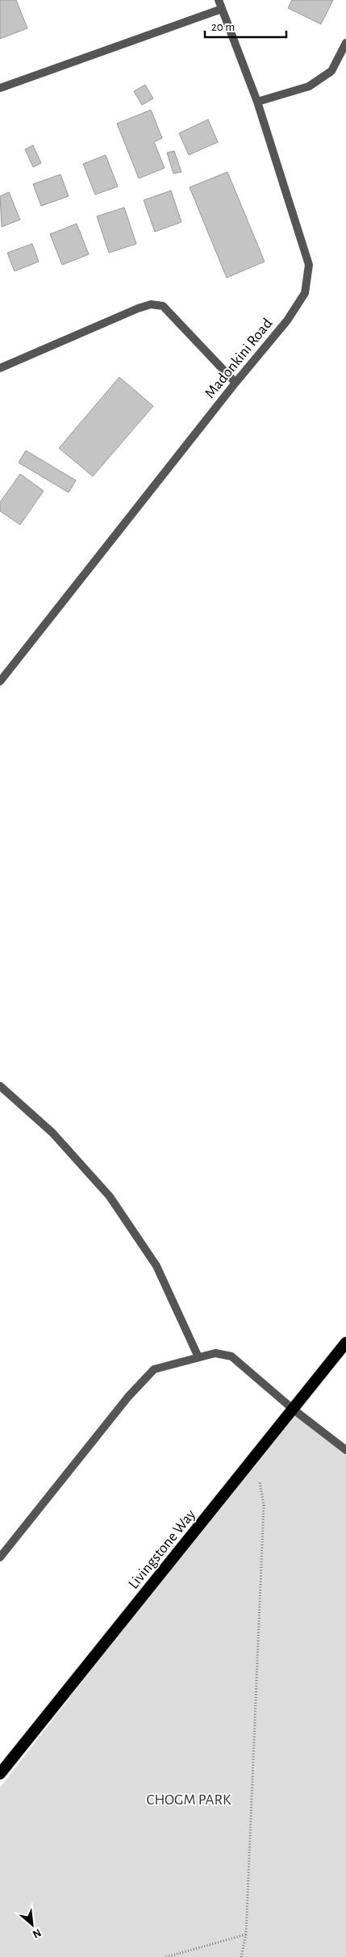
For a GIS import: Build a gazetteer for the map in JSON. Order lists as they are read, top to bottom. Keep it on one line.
{"streets":{"highway":["Livingstone Way"],"street":["Madonkini Road"]},"parks":["CHOGM PARK"],"scale_bar":"20 m","north":"bottom right"}
